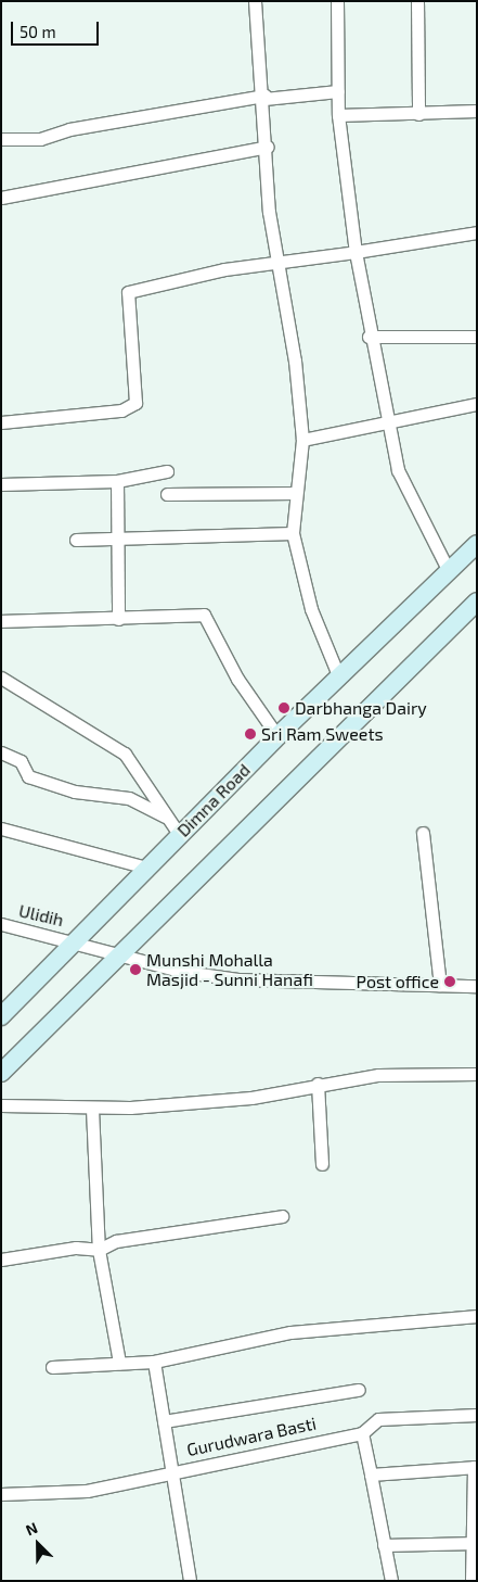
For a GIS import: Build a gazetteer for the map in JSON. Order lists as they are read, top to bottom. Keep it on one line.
{"streets":{"street":["Dimna Road","Ulidih","Gurudwara Basti"]},"crossings":[["Dimna Road","Ulidih"]],"places":["Darbhanga Dairy","Sri Ram Sweets","Munshi Mohalla Masjid - Sunni Hanafi","Post office"],"scale_bar":"50 m","north":"top left"}
